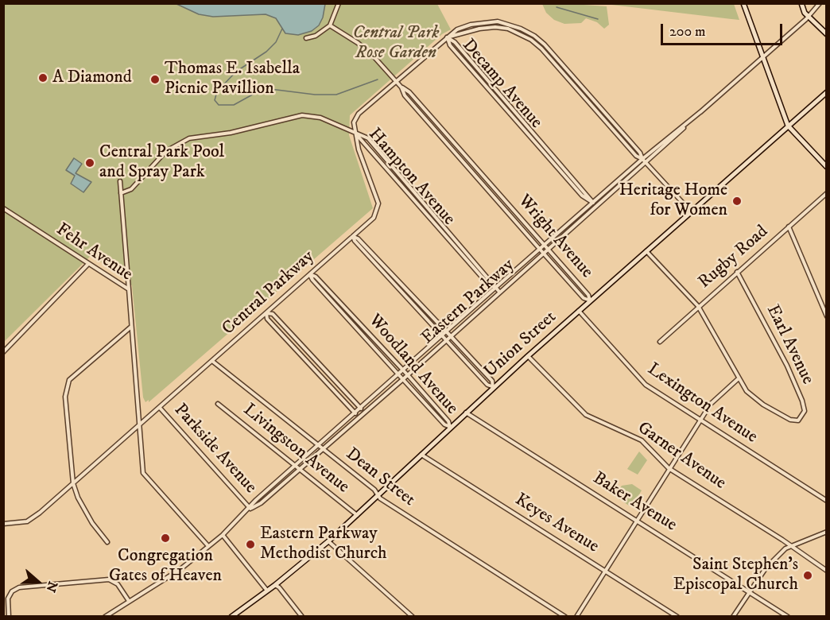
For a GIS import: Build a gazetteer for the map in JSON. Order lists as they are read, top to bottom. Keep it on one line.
{"streets":{"main road":["Union Street"],"street":["Decamp Avenue","Hampton Avenue","Wright Avenue","Fehr Avenue","Rugby Road","Central Parkway","Eastern Parkway","Earl Avenue","Woodland Avenue","Lexington Avenue","Parkside Avenue","Livingston Avenue","Garner Avenue","Dean Street","Baker Avenue","Keyes Avenue"]},"crossings":[["Decamp Avenue","Eastern Parkway"],["Hampton Avenue","Central Parkway"],["Hampton Avenue","Eastern Parkway"],["Wright Avenue","Eastern Parkway"],["Wright Avenue","Union Street"],["Fehr Avenue","Central Parkway"],["Fehr Avenue","Eastern Parkway"],["Rugby Road","Earl Avenue"],["Central Parkway","Woodland Avenue"],["Central Parkway","Parkside Avenue"],["Central Parkway","Dean Street"],["Eastern Parkway","Woodland Avenue"],["Eastern Parkway","Parkside Avenue"],["Eastern Parkway","Livingston Avenue"],["Eastern Parkway","Dean Street"],["Union Street","Woodland Avenue"],["Union Street","Lexington Avenue"],["Union Street","Livingston Avenue"],["Union Street","Garner Avenue"],["Union Street","Dean Street"],["Union Street","Baker Avenue"],["Union Street","Keyes Avenue"]],"parks":["Central Park Rose Garden"],"places":["A Diamond","Thomas E. Isabella Picnic Pavillion","Central Park Pool and Spray Park","Heritage Home for Women","Congregation Gates of Heaven","Eastern Parkway Methodist Church","Saint Stephen's Episcopal Church"],"scale_bar":"200 m","north":"right"}
